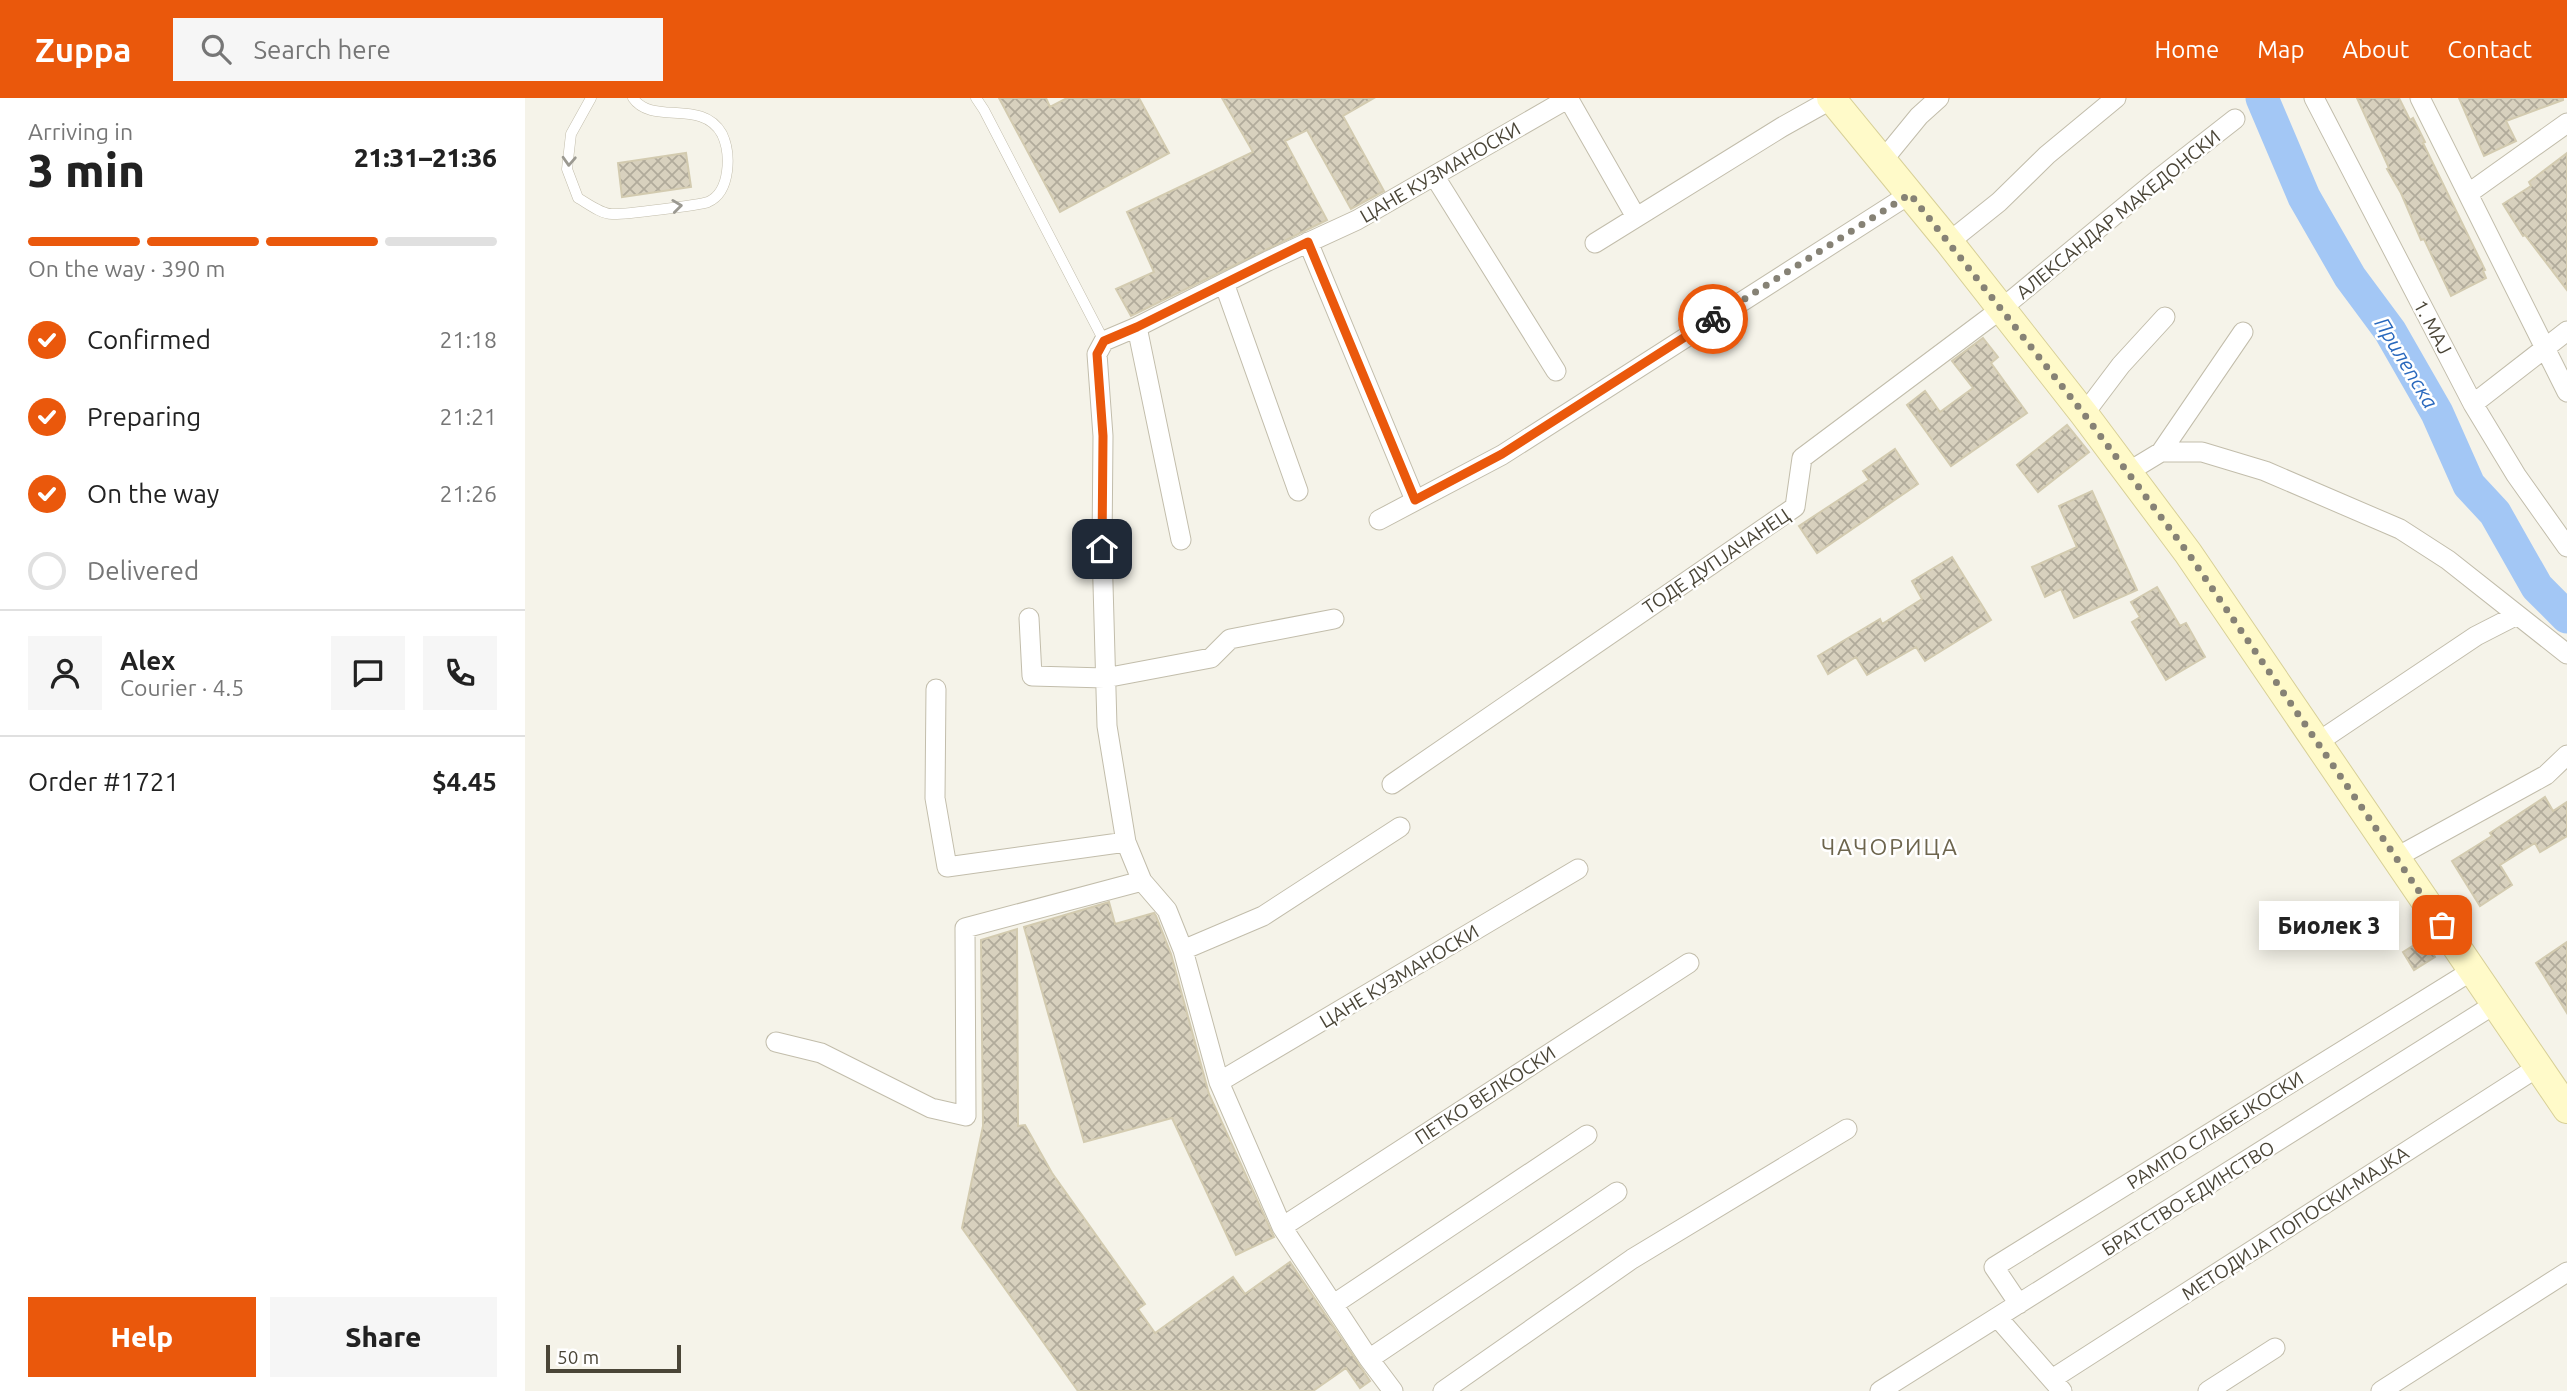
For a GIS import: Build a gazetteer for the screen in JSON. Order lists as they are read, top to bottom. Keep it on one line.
{"streets":{"street":["ЦАНЕ КУЗМАНОСКИ","АЛЕКСАНДАР МАКЕДОНСКИ","1. МАЈ","ТОДЕ ДУПЈАЧАНЕЦ","ПЕТКО ВЕЛКОСКИ","РАМПО СЛАБЕЈКОСКИ","БРАТСТВО-ЕДИНСТВО","МЕТОДИЈА ПОПОСКИ-МАЈКА"]},"crossings":[["АЛЕКСАНДАР МАКЕДОНСКИ","ТОДЕ ДУПЈАЧАНЕЦ"],["АЛЕКСАНДАР МАКЕДОНСКИ","РАМПО СЛАБЕЈКОСКИ"],["АЛЕКСАНДАР МАКЕДОНСКИ","БРАТСТВО-ЕДИНСТВО"],["АЛЕКСАНДАР МАКЕДОНСКИ","МЕТОДИЈА ПОПОСКИ-МАЈКА"],["РАМПО СЛАБЕЈКОСКИ","БРАТСТВО-ЕДИНСТВО"]],"districts":["ЧАЧОРИЦА"],"water":["Прилепска"],"places":["Биолек 3"],"scale_bar":"50 m","page":{"header":"Zuppa","search":"Search here","nav":["Home","Map","About","Contact"],"heading":["3 min","Arriving in","21:31–21:36"],"panel":["Alex","Courier · 4.5","Order #1721","$4.45"],"bar":"On the way · 390 m","list":[["Confirmed","21:18"],["Preparing","21:21"],["On the way","21:26"],"Delivered"],"bubble":"Биолек 3","buttons":["Help","Share"],"scale":"50 m"}}
